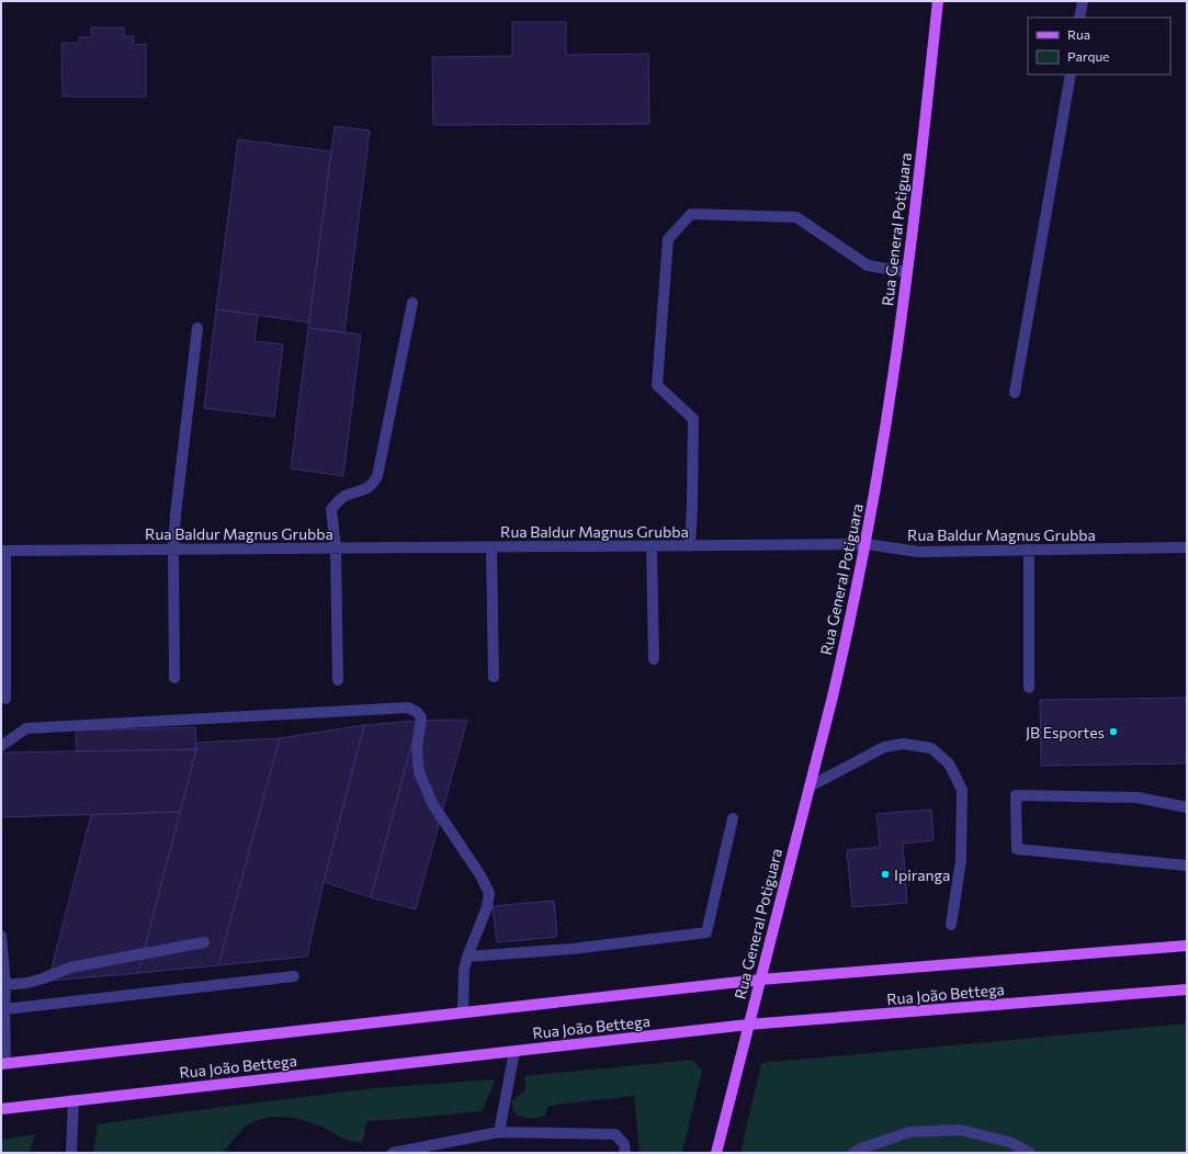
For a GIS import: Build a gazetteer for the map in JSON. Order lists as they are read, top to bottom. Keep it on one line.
{"streets":{"main road":["Rua General Potiguara","Rua João Bettega"],"street":["Rua Baldur Magnus Grubba"]},"crossings":[["Rua General Potiguara","Rua Baldur Magnus Grubba"],["Rua General Potiguara","Rua João Bettega"]],"places":["JB Esportes","Ipiranga"],"legend":["Rua","Parque"]}
